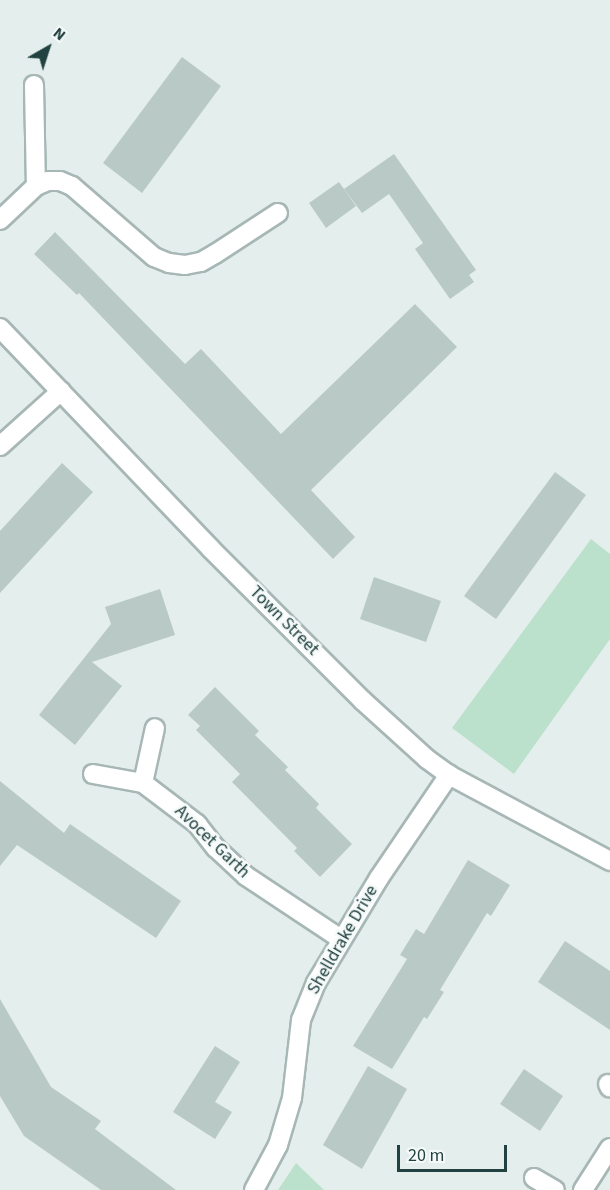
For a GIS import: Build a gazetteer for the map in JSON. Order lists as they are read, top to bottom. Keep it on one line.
{"streets":{"street":["Town Street","Avocet Garth","Shelldrake Drive"]},"crossings":[["Town Street","Shelldrake Drive"],["Avocet Garth","Shelldrake Drive"]],"scale_bar":"20 m","north":"top right"}
